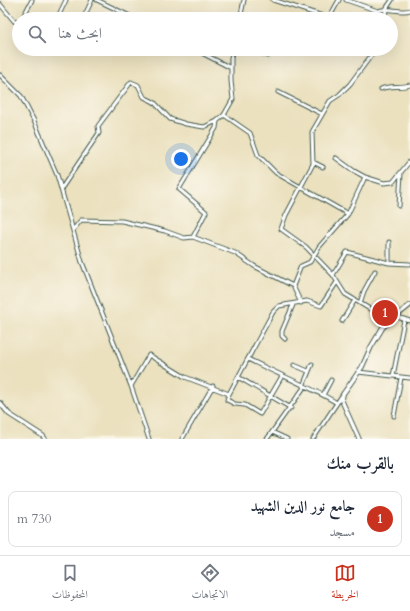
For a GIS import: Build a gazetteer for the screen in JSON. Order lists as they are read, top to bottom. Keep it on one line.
{"page":{"search":"ابحث هنا","pins":"1","heading":"بالقرب منك","list":[{"mark":"1","name":"جامع نور الدين الشهيد","note":"مسجد","value":"730 m"}],"nav":["الخريطة","الاتجاهات","المحفوظات"]}}
